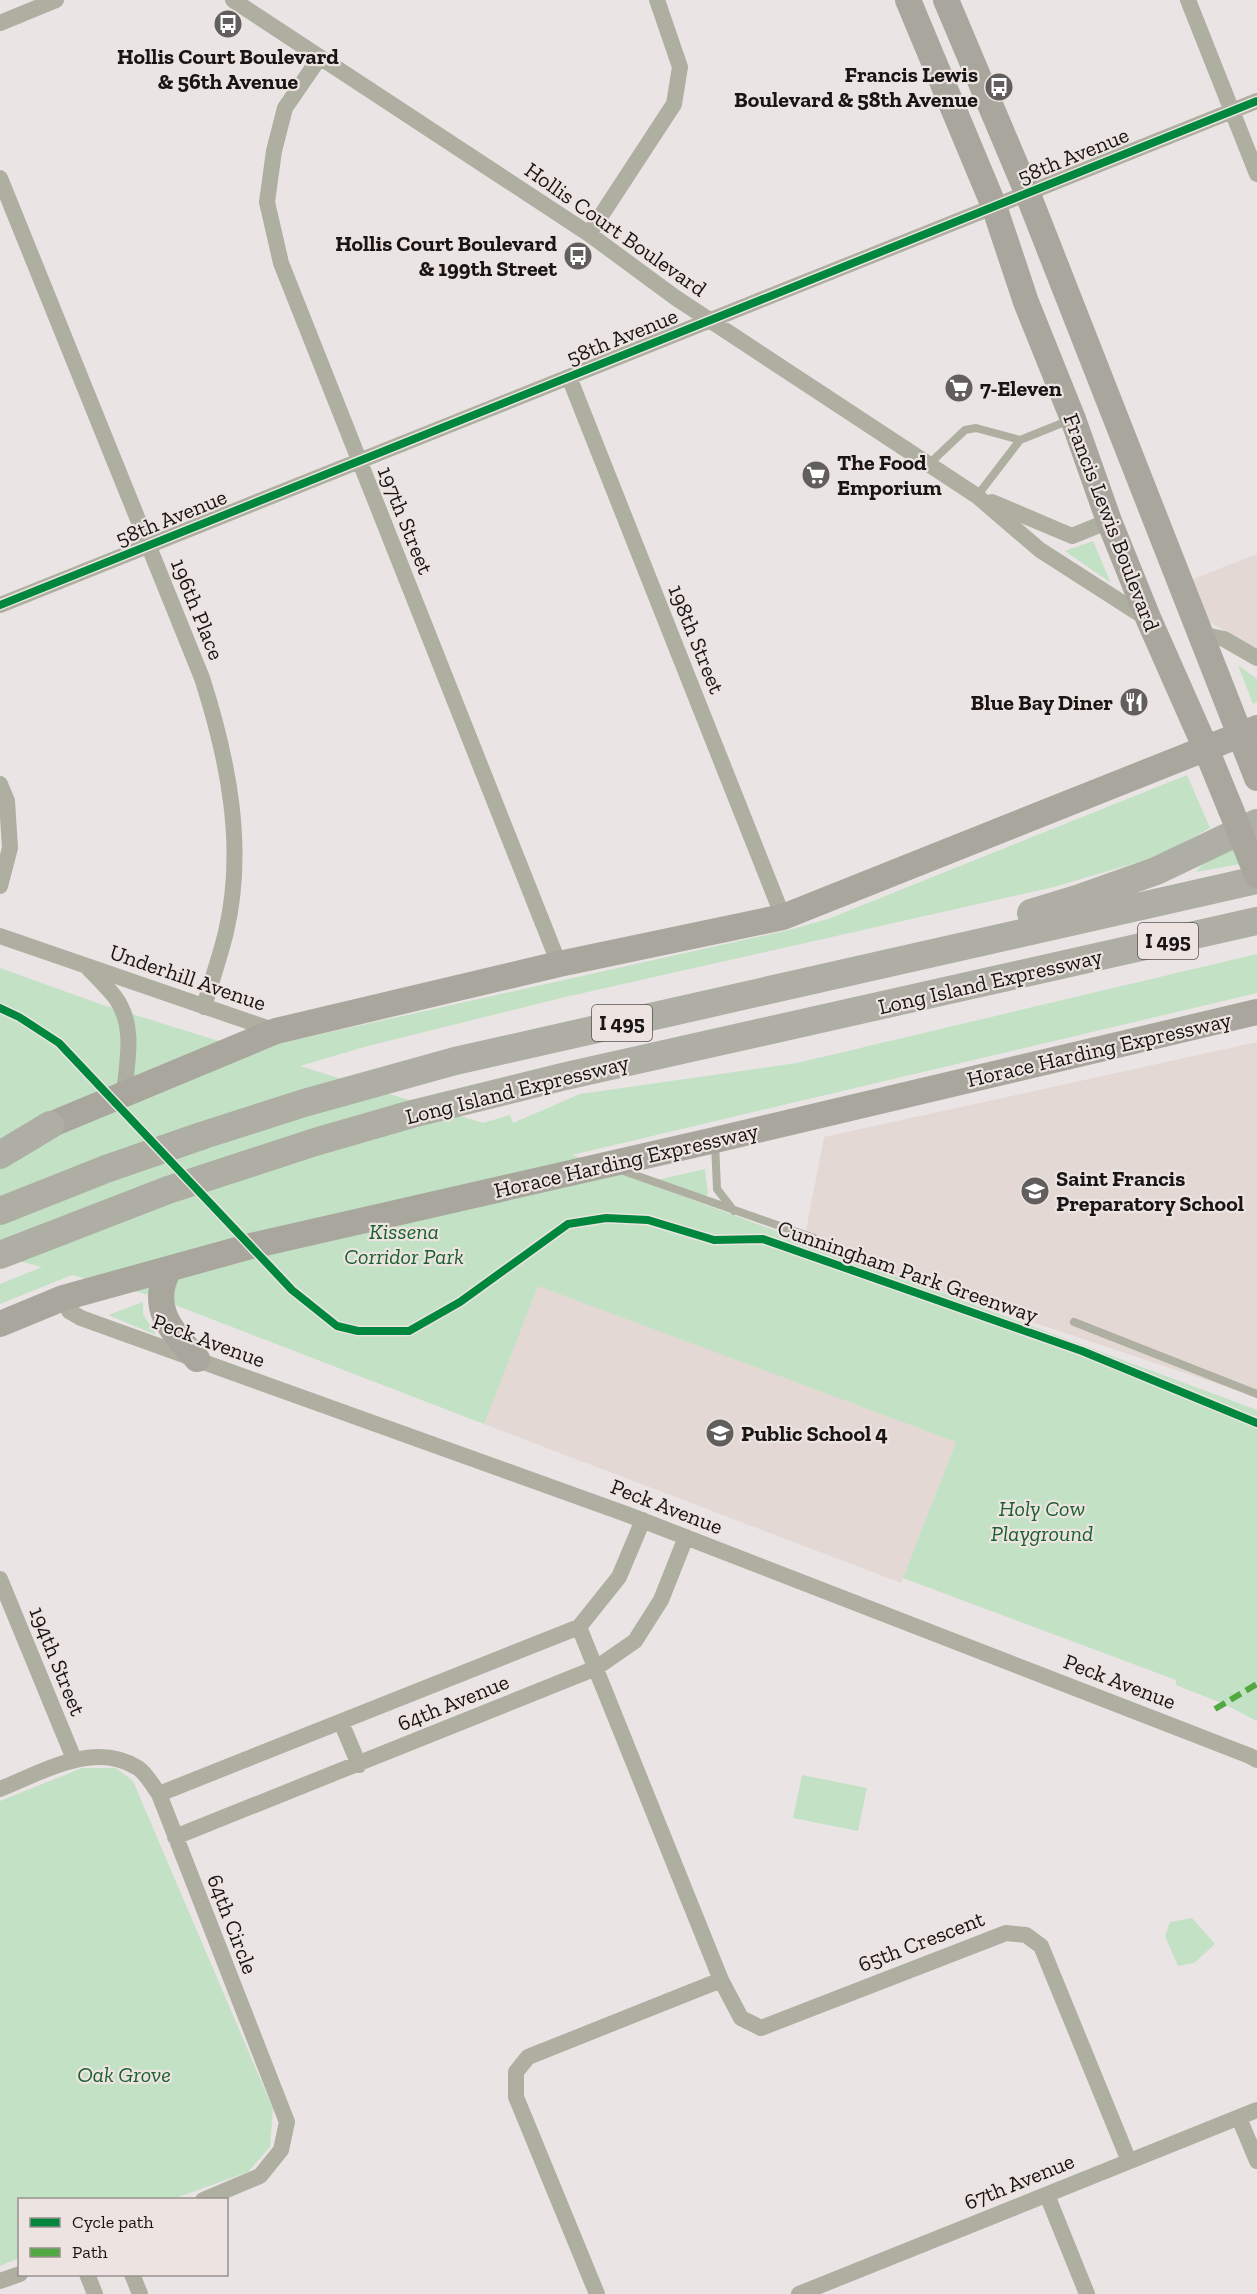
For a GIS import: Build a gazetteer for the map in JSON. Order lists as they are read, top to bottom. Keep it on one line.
{"streets":{"highway":["I 495","Long Island Expressway"],"main road":["Francis Lewis Boulevard","Horace Harding Expressway"],"street":["58th Avenue","Hollis Court Boulevard","197th Street","196th Place","198th Street","Underhill Avenue","Peck Avenue","194th Street","64th Avenue","64th Circle","65th Crescent","67th Avenue"],"cycle path":["Cunningham Park Greenway"]},"crossings":[["58th Avenue","Hollis Court Boulevard"],["58th Avenue","197th Street"],["58th Avenue","Francis Lewis Boulevard"],["58th Avenue","196th Place"],["58th Avenue","198th Street"],["Hollis Court Boulevard","197th Street"],["Hollis Court Boulevard","Francis Lewis Boulevard"],["196th Place","Underhill Avenue"],["Horace Harding Expressway","Peck Avenue"],["Peck Avenue","64th Avenue"],["194th Street","64th Circle"],["64th Avenue","64th Circle"],["64th Avenue","65th Crescent"],["65th Crescent","67th Avenue"]],"parks":["Kissena Corridor Park","Holy Cow Playground","Oak Grove"],"places":{"bus stop":["Hollis Court Boulevard & 56th Avenue","Francis Lewis Boulevard & 58th Avenue","Hollis Court Boulevard & 199th Street"],"supermarket":["7-Eleven","The Food Emporium"],"restaurant":["Blue Bay Diner"],"school or university":["Saint Francis Preparatory School","Public School 4"]},"legend":["Cycle path","Path"]}
